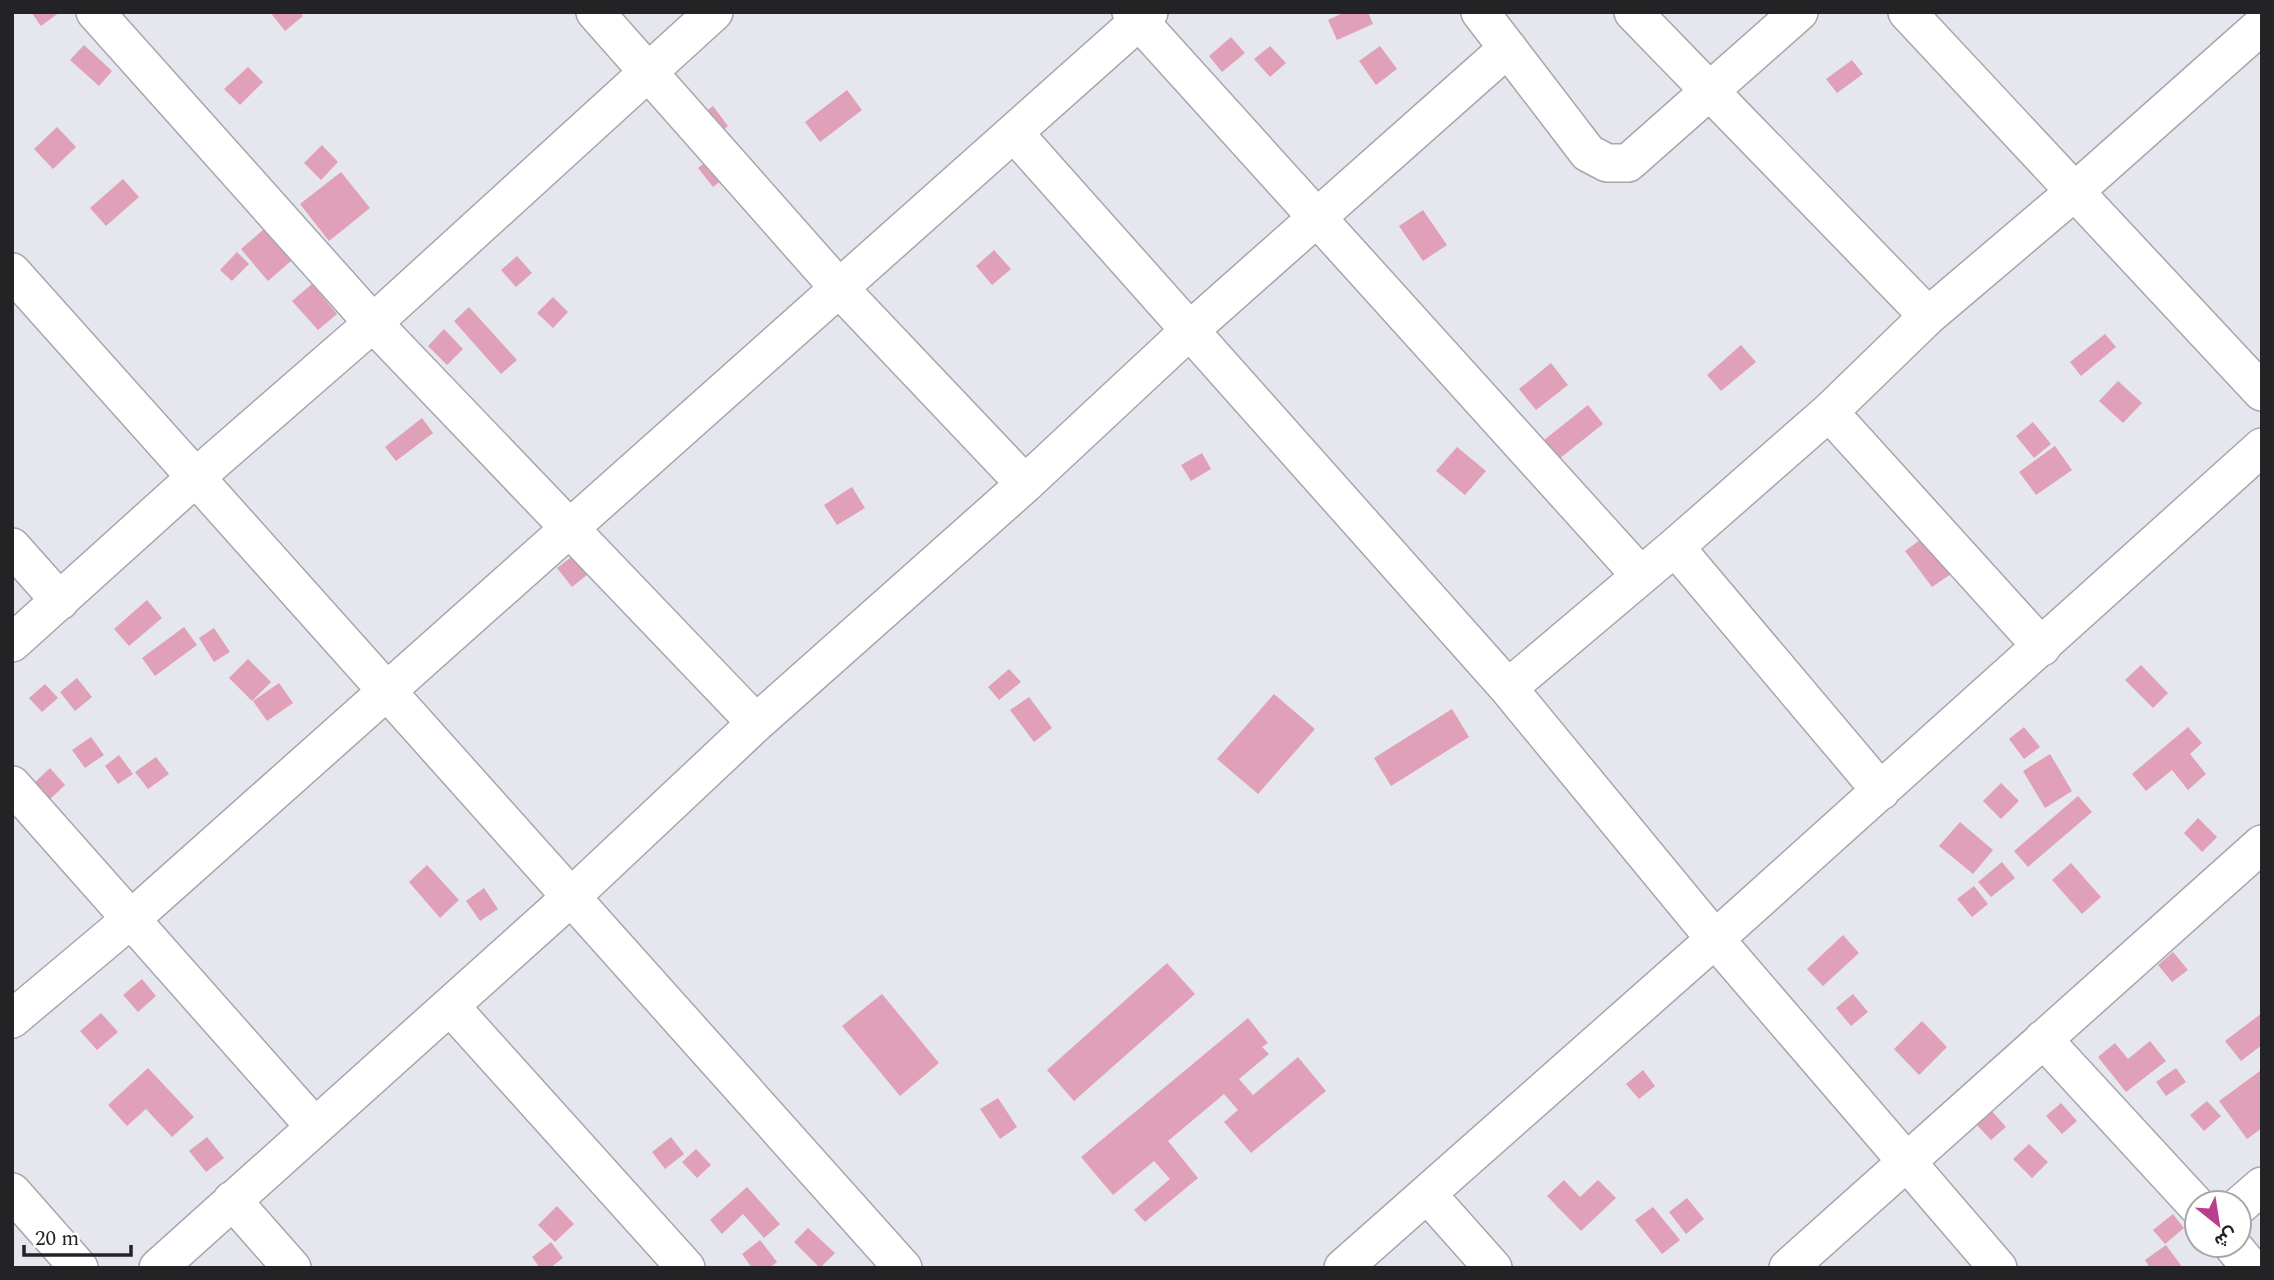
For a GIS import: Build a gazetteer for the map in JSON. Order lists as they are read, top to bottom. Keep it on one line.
{"scale_bar":"20 m","north":"bottom right"}
